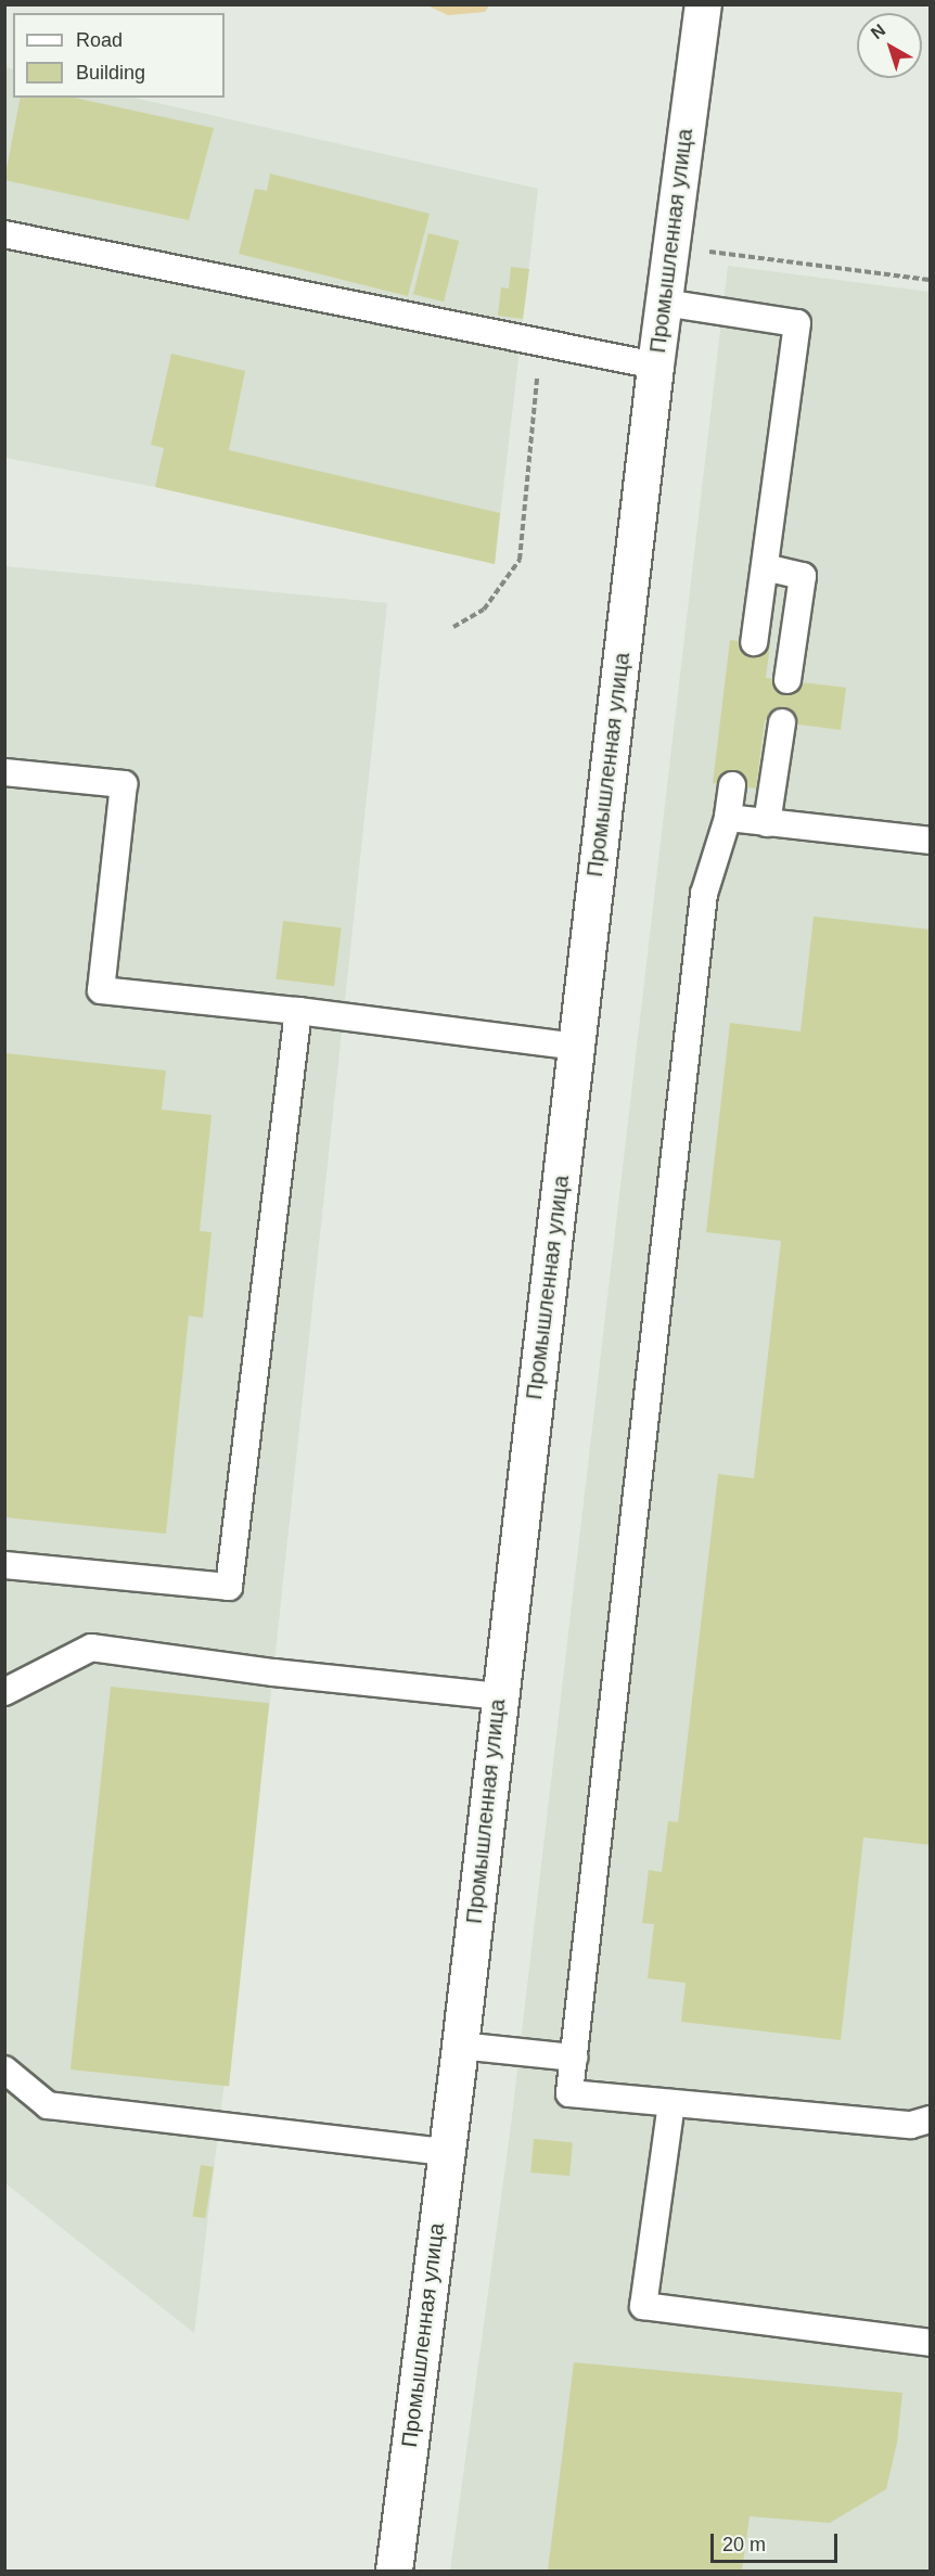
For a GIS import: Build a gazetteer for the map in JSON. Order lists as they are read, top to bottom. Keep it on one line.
{"streets":{"street":["Промышленная улица"]},"legend":["Road","Building"],"scale_bar":"20 m","north":"top left"}
